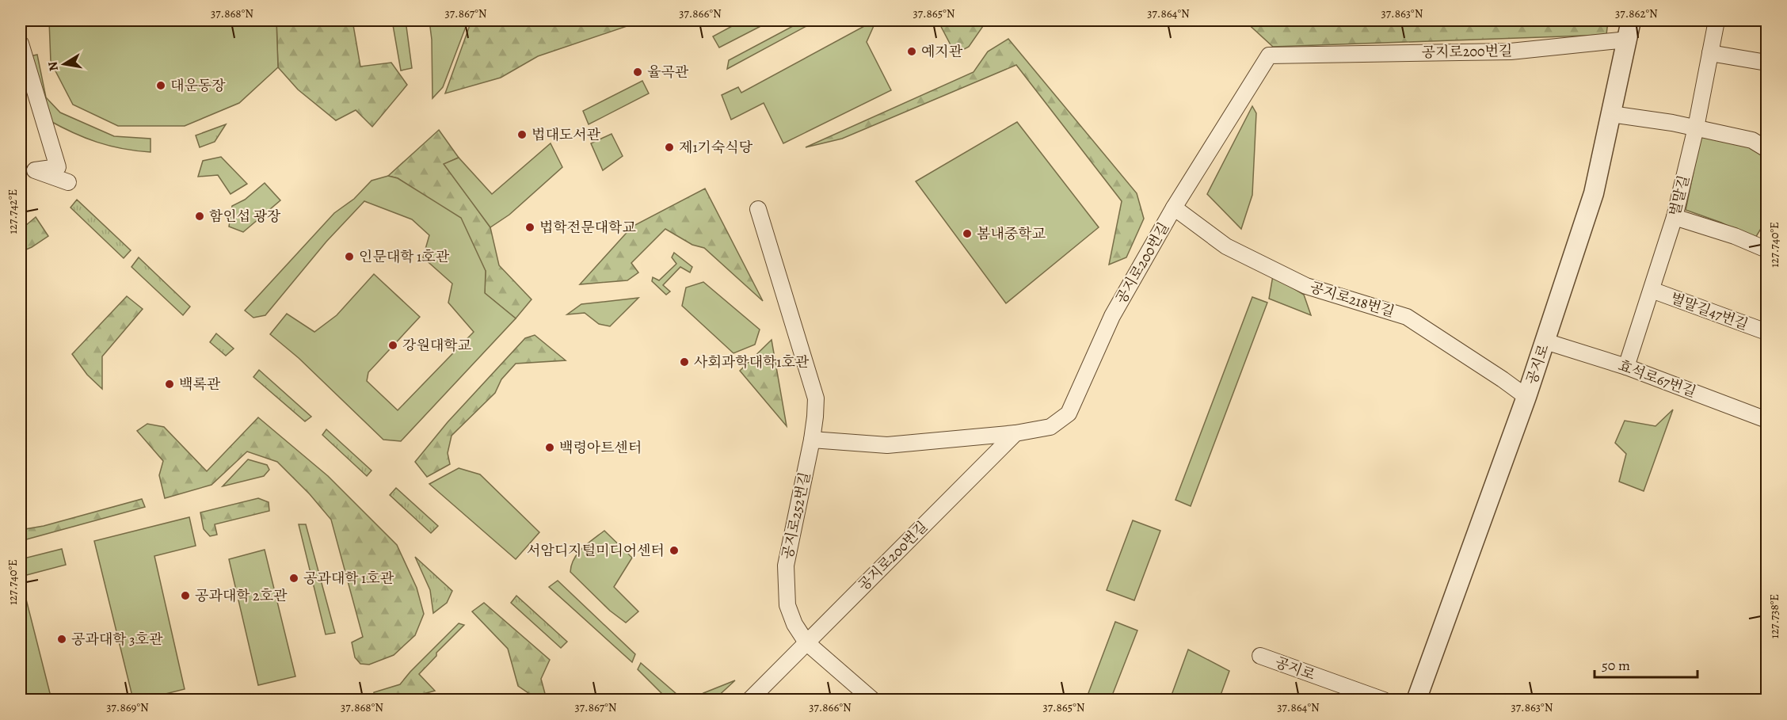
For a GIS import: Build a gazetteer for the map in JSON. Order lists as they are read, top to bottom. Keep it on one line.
{"streets":{"street":["공지로200번길","벌말길","공지로218번길","벌말길47번길","공지로","효석로67번길","공지로252번길"]},"crossings":[["공지로200번길","공지로218번길"],["공지로200번길","공지로"],["공지로200번길","공지로252번길"],["벌말길","벌말길47번길"],["벌말길","효석로67번길"],["공지로218번길","공지로"],["공지로","효석로67번길"]],"places":["예지관","율곡관","대운동장","법대도서관","제1기숙식당","함인섭 광장","법학전문대학교","봄내중학교","인문대학 1호관","강원대학교","사회과학대학1호관","백록관","백령아트센터","서암디지털미디어센터","공과대학 1호관","공과대학 2호관","공과대학 3호관"],"scale_bar":"50 m","north":"left","coordinates":["37.868°N","37.867°N","37.866°N","37.865°N","37.864°N","37.863°N","37.862°N","127.742°E","127.740°E","127.738°E","37.869°N"]}
